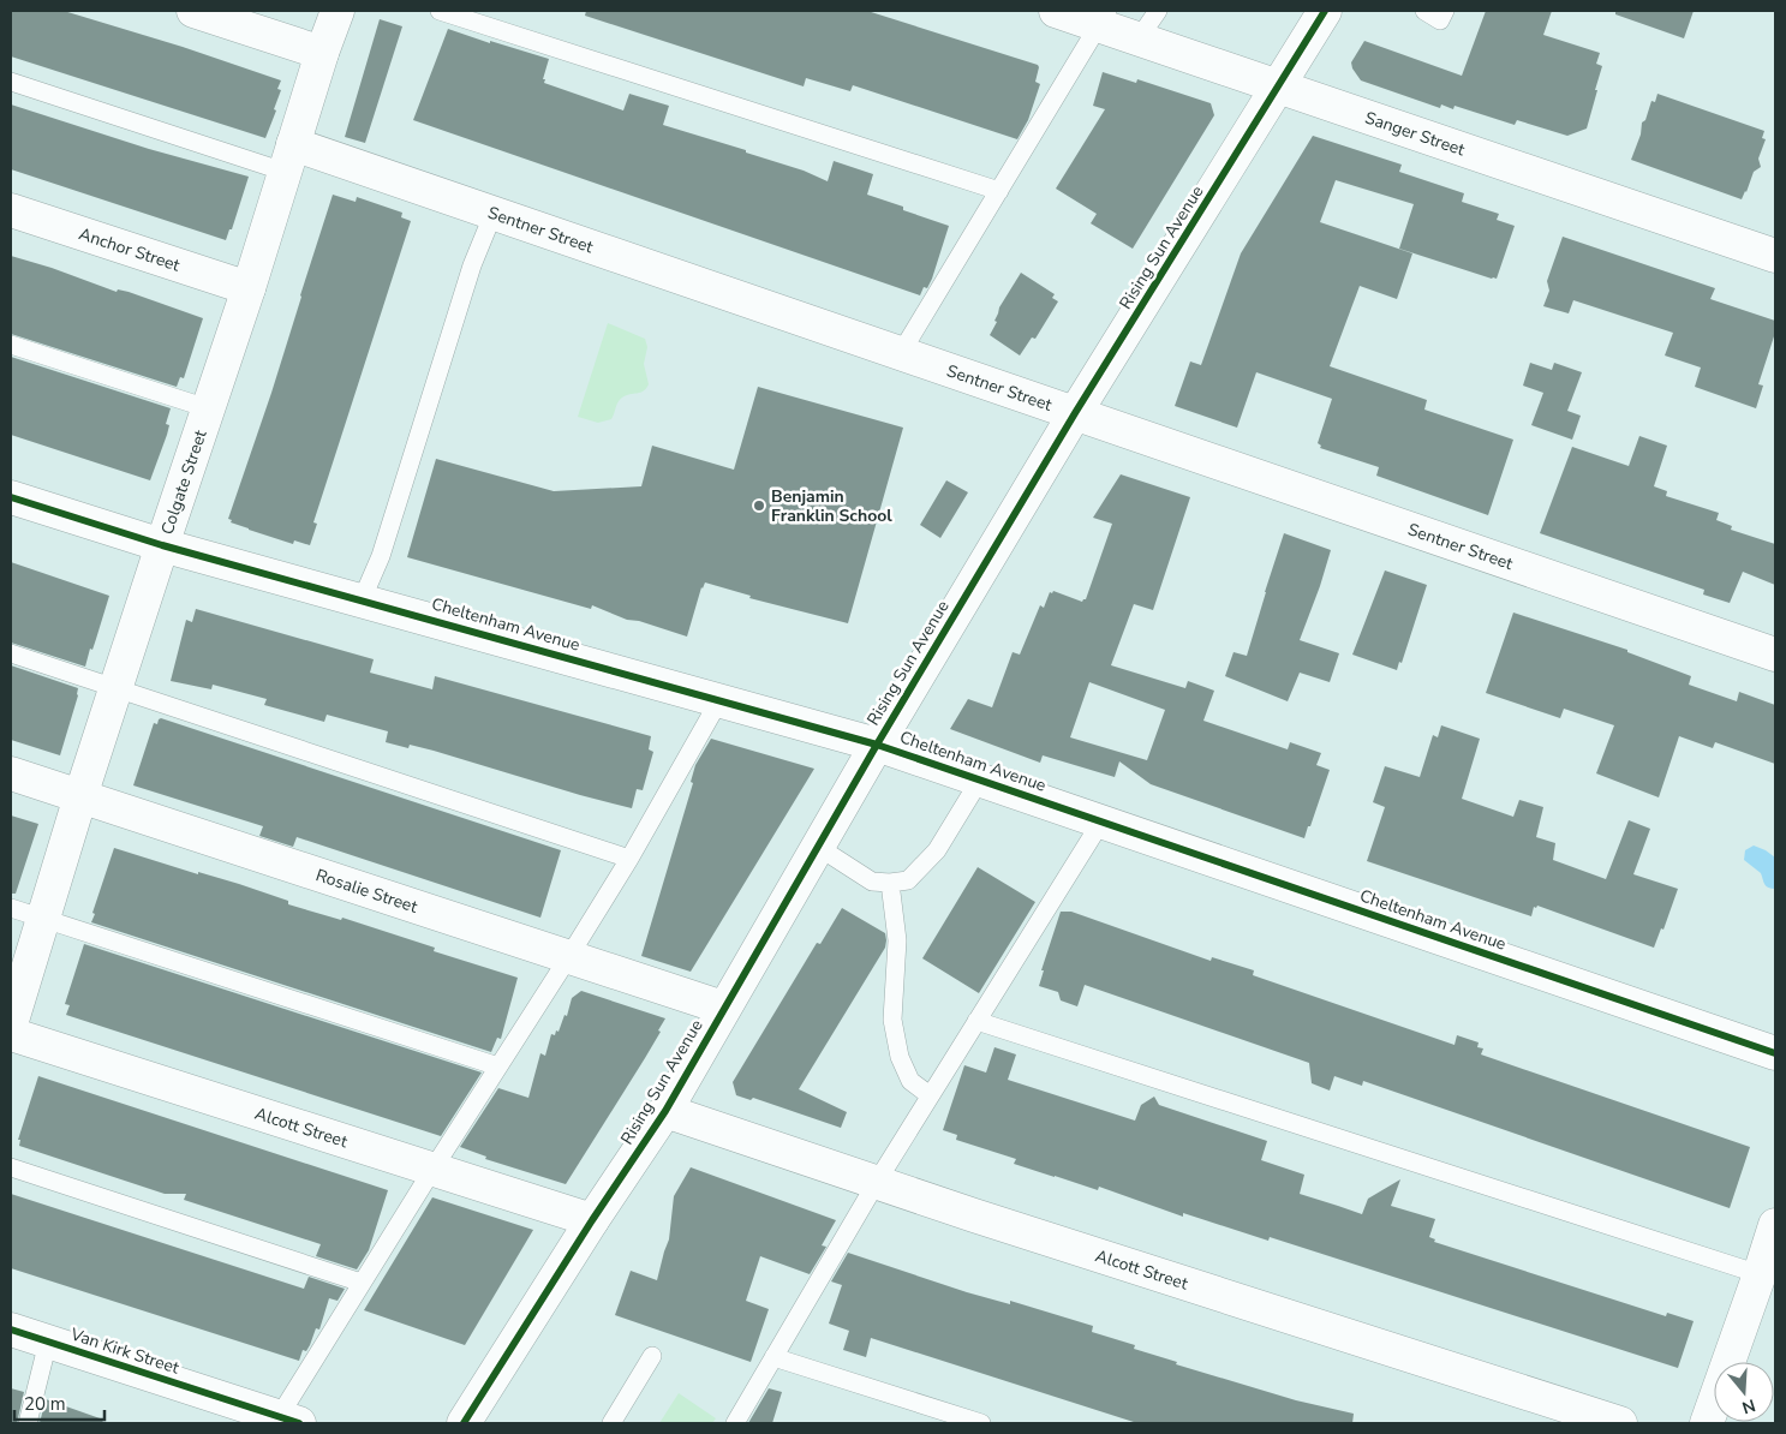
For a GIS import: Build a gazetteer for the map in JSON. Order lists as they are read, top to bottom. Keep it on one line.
{"streets":{"street":["Sanger Street","Sentner Street","Rising Sun Avenue","Anchor Street","Colgate Street","Cheltenham Avenue","Rosalie Street","Alcott Street","Van Kirk Street"]},"crossings":[["Sanger Street","Rising Sun Avenue"],["Sentner Street","Rising Sun Avenue"],["Sentner Street","Colgate Street"],["Rising Sun Avenue","Cheltenham Avenue"],["Rising Sun Avenue","Rosalie Street"],["Rising Sun Avenue","Alcott Street"],["Anchor Street","Colgate Street"],["Colgate Street","Cheltenham Avenue"],["Colgate Street","Rosalie Street"]],"places":["Benjamin Franklin School"],"scale_bar":"20 m","north":"bottom"}
